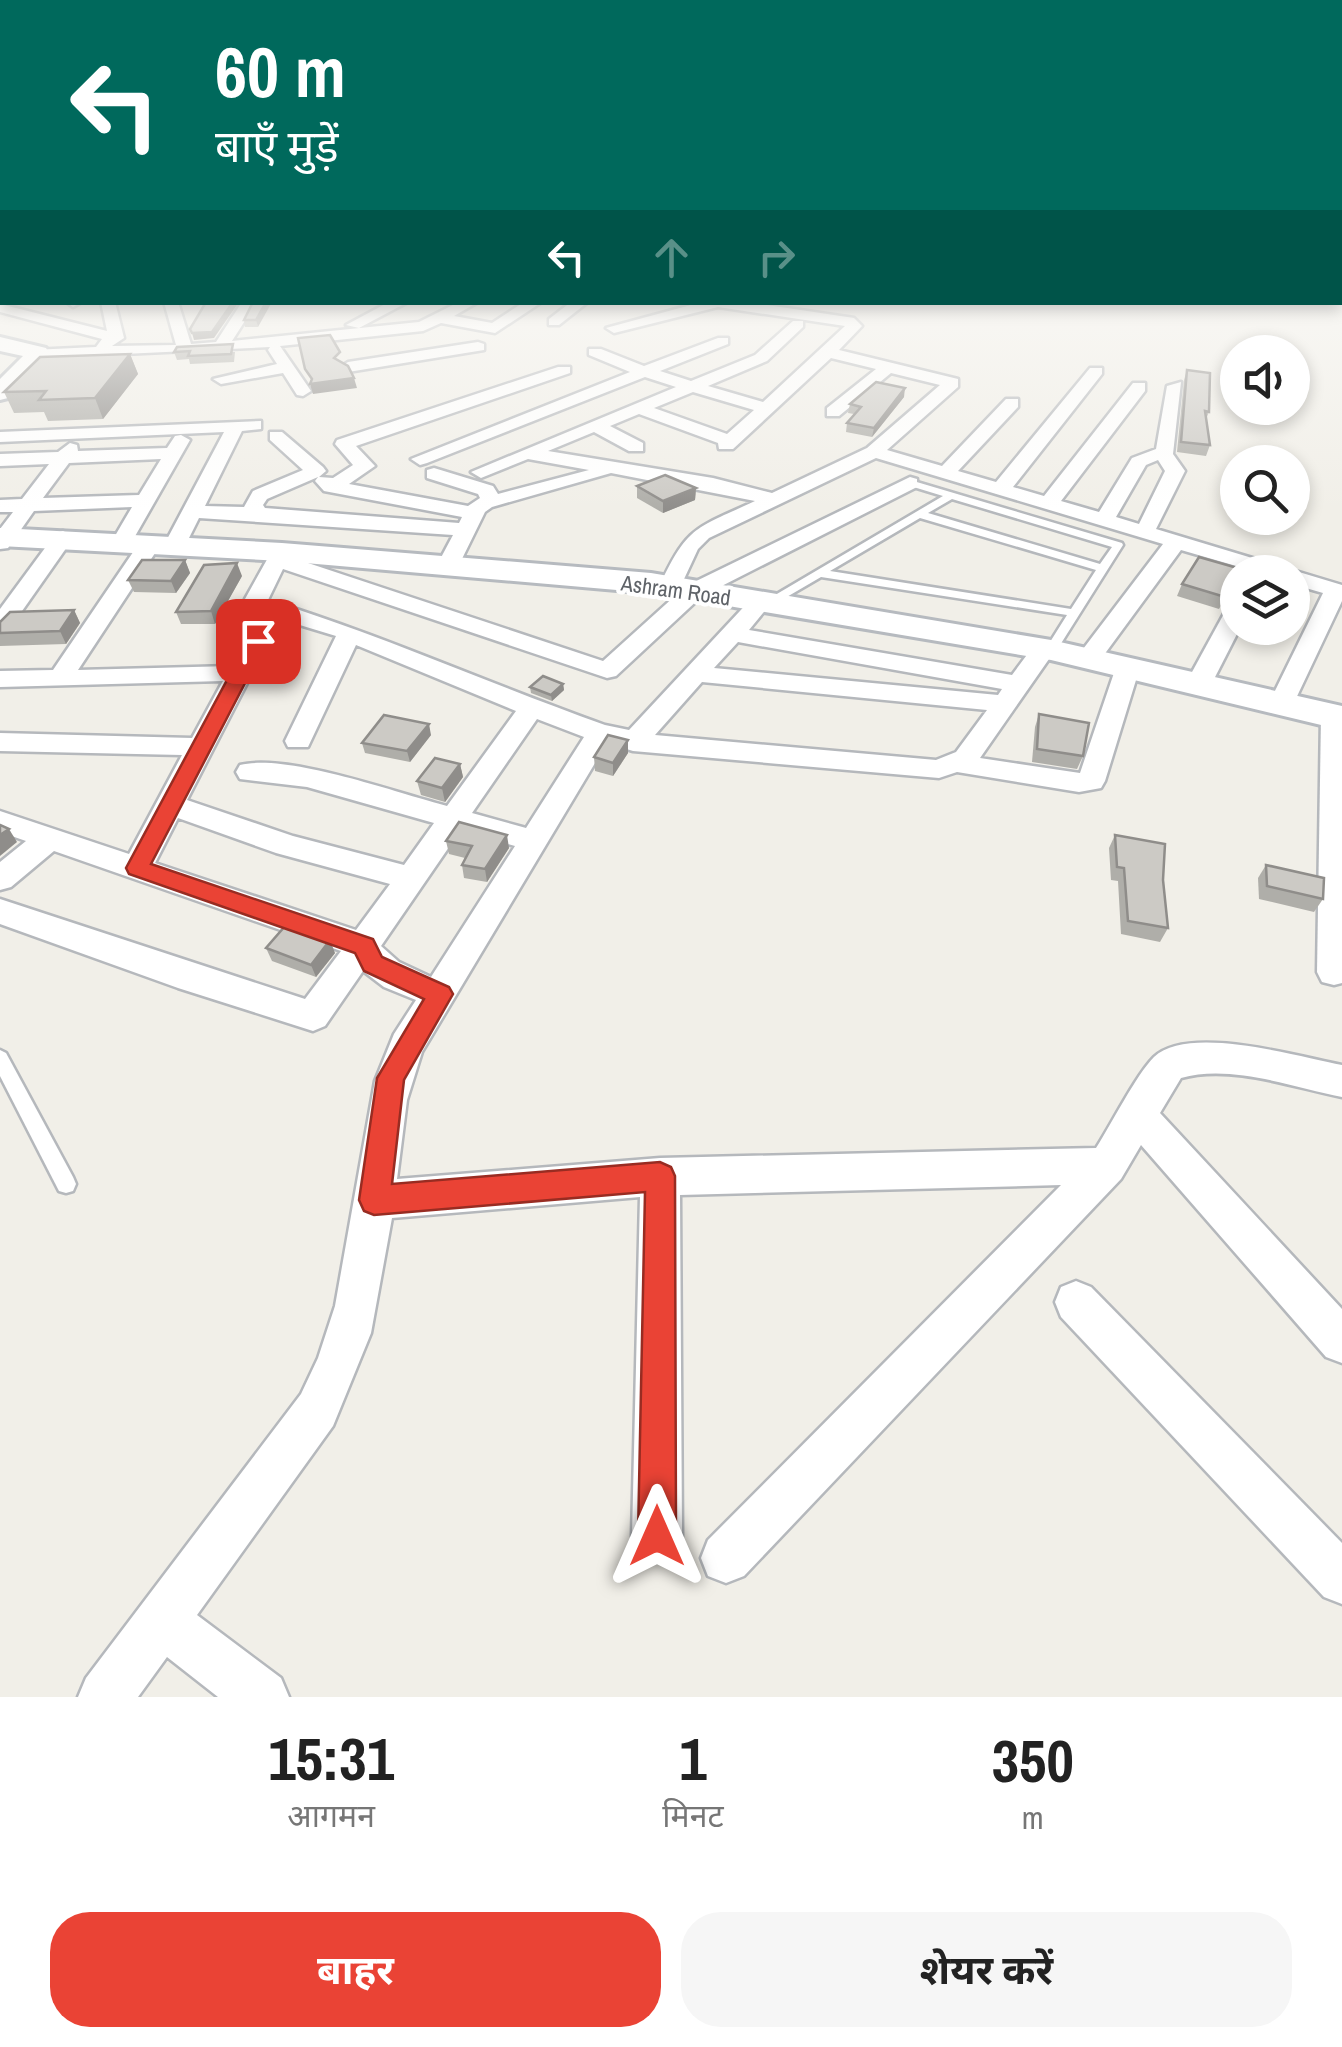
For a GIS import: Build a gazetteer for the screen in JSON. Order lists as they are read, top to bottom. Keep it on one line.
{"streets":{"street":["Ashram Road"]},"page":{"turn":["60 m","बाएँ मुड़ें"],"eta":["15:31","आगमन","1","मिनट","350","m"],"buttons":["बाहर","शेयर करें"]}}
